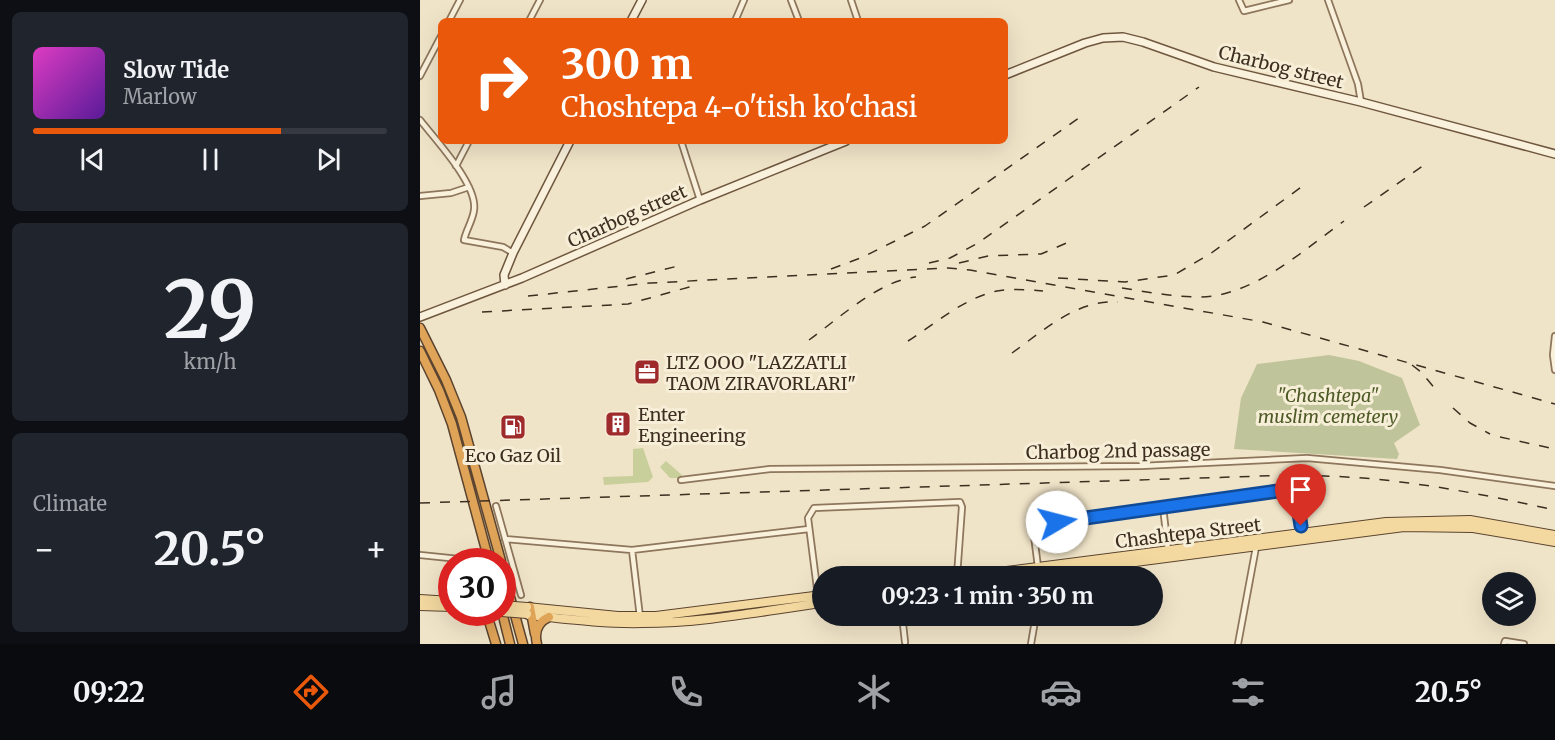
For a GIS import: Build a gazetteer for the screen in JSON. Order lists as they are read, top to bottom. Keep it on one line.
{"streets":{"main road":["Chashtepa Street"],"street":["Charbog street","Charbog 2nd passage"]},"parks":["\"Chashtepa\" muslim cemetery"],"places":{"office":["LTZ OOO \"LAZZATLI TAOM ZIRAVORLARI\""],"building":["Enter Engineering"],"fuel station":["Eco Gaz Oil"]},"page":{"turn":["300 m","Choshtepa 4-o'tish ko'chasi"],"song":["Slow Tide","Marlow"],"tile":[["29","km/h"],"Climate"],"heat":["−","20.5°","+"],"limit":"30","trip":"09:23 · 1 min · 350 m","tabs":["09:22","20.5°"]}}
